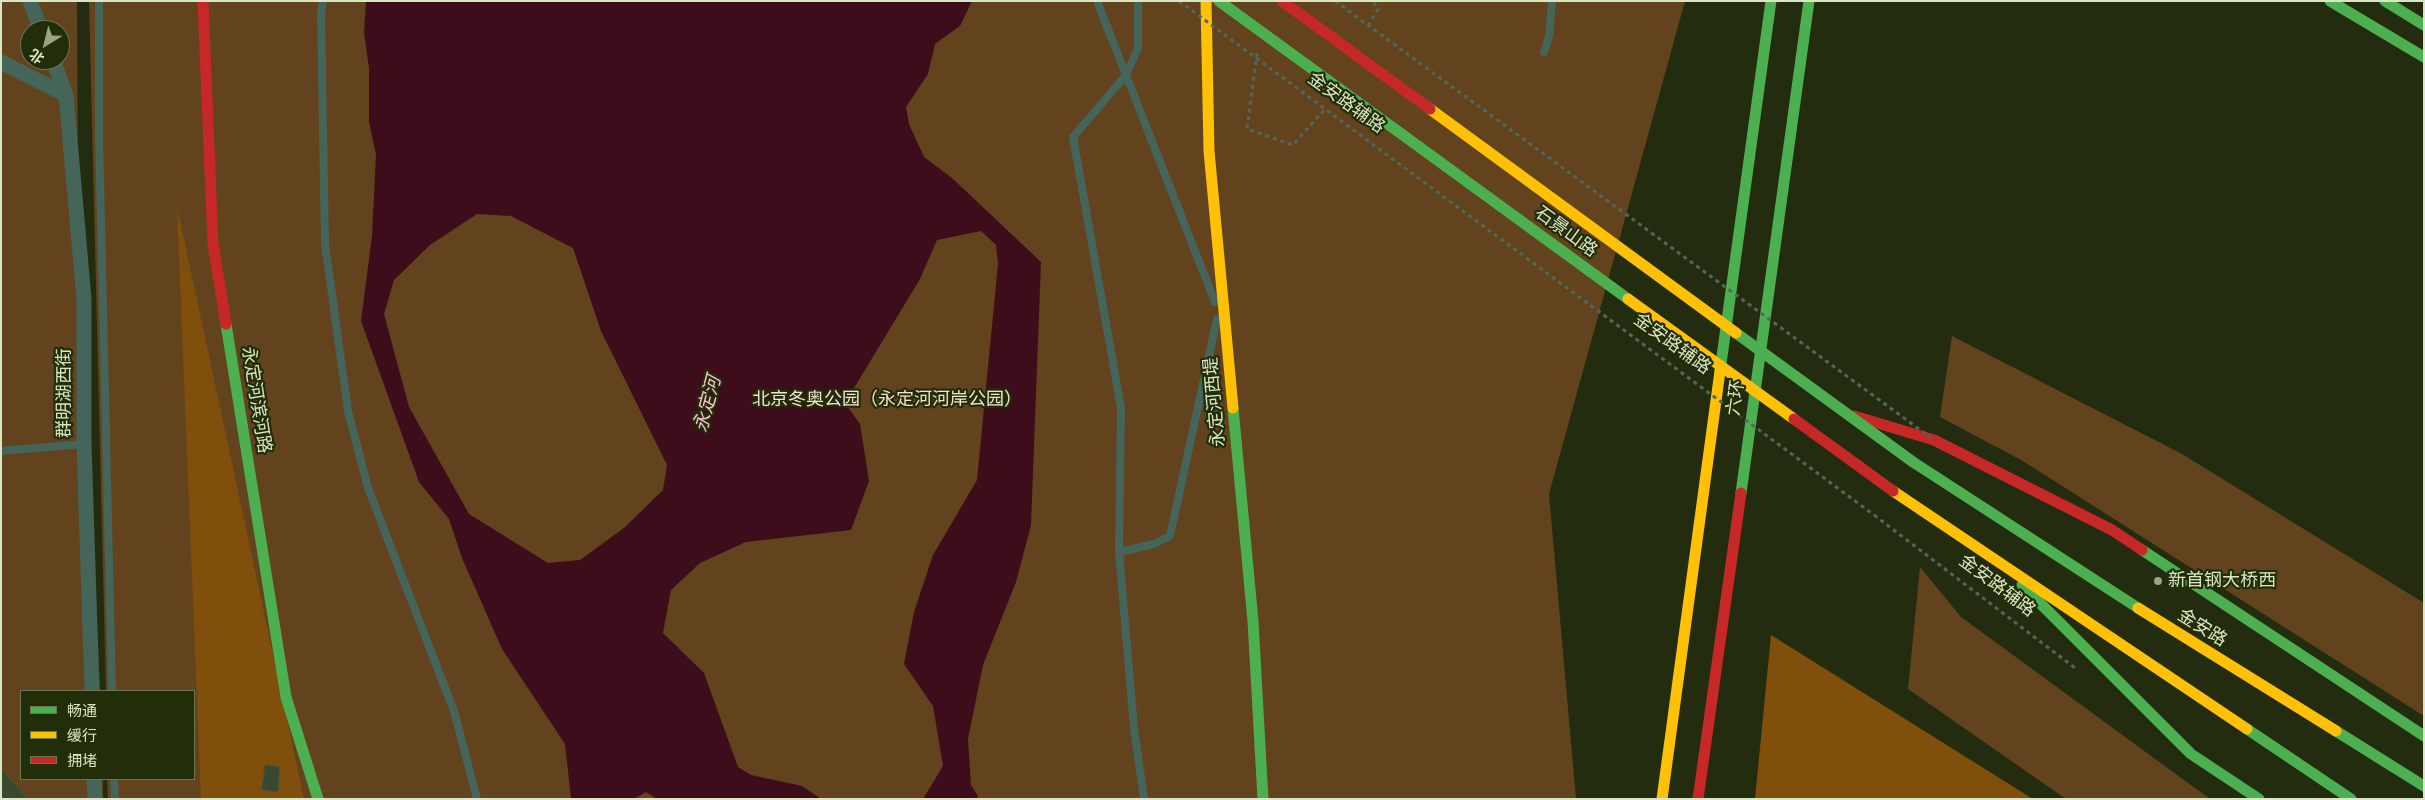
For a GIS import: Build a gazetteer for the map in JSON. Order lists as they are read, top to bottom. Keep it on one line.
{"streets":{"main road":["金安路辅路","石景山路","六环","永定河滨河路","永定河西堤","金安路"],"street":["群明湖西街"]},"crossings":[["金安路辅路","石景山路"],["石景山路","金安路"]],"water":["永定河"],"parks":["北京冬奥公园（永定河河岸公园）"],"places":["新首钢大桥西"],"legend":["畅通","缓行","拥堵"],"north":"bottom left"}
